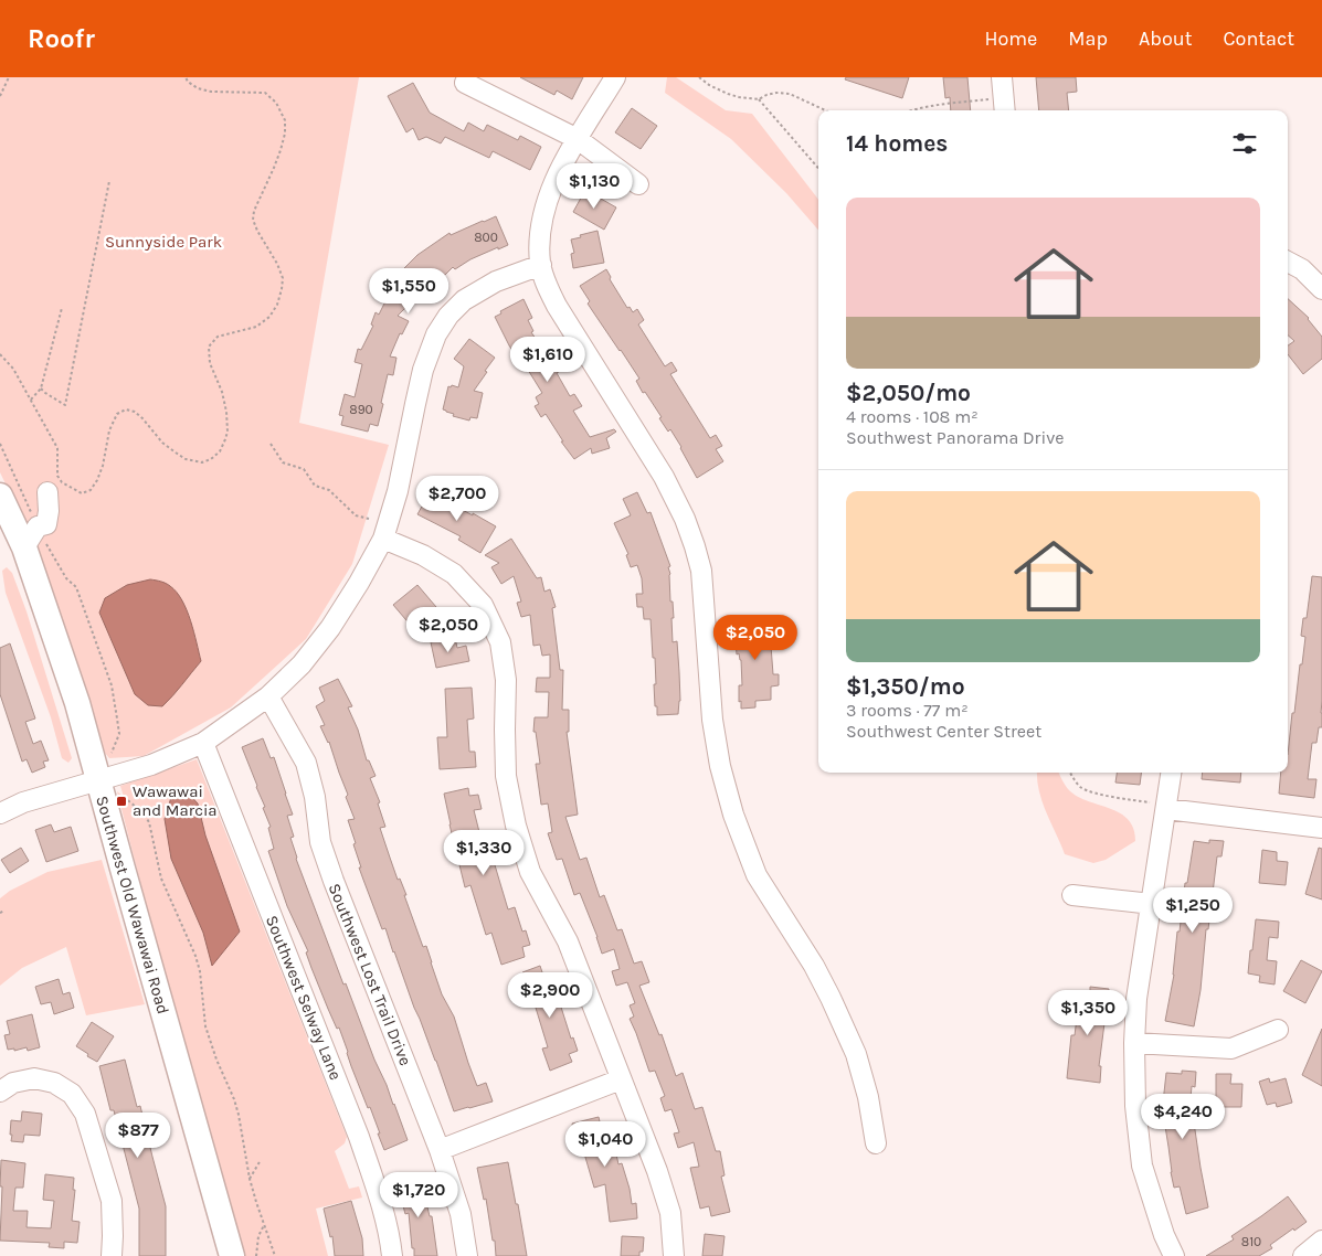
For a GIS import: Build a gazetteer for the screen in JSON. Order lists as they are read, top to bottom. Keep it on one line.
{"streets":{"main road":["Southwest Old Wawawai Road"],"street":["Southwest Lost Trail Drive","Southwest Selway Lane"]},"parks":["Sunnyside Park"],"places":{"transit":["Wawawai and Marcia"]},"house_numbers":["800","890","810"],"page":{"header":"Roofr","nav":["Home","Map","About","Contact"],"heading":"14 homes","price":["$1,130","$1,550","$1,610","$2,700","$2,050","$2,050","$1,330","$1,250","$2,900","$1,350","$4,240","$877","$1,040","$1,720"],"list":[{"name":"$2,050/mo","note":"4 rooms · 108 m² · Southwest Panorama Drive"},{"name":"$1,350/mo","note":"3 rooms · 77 m² · Southwest Center Street"}]}}
